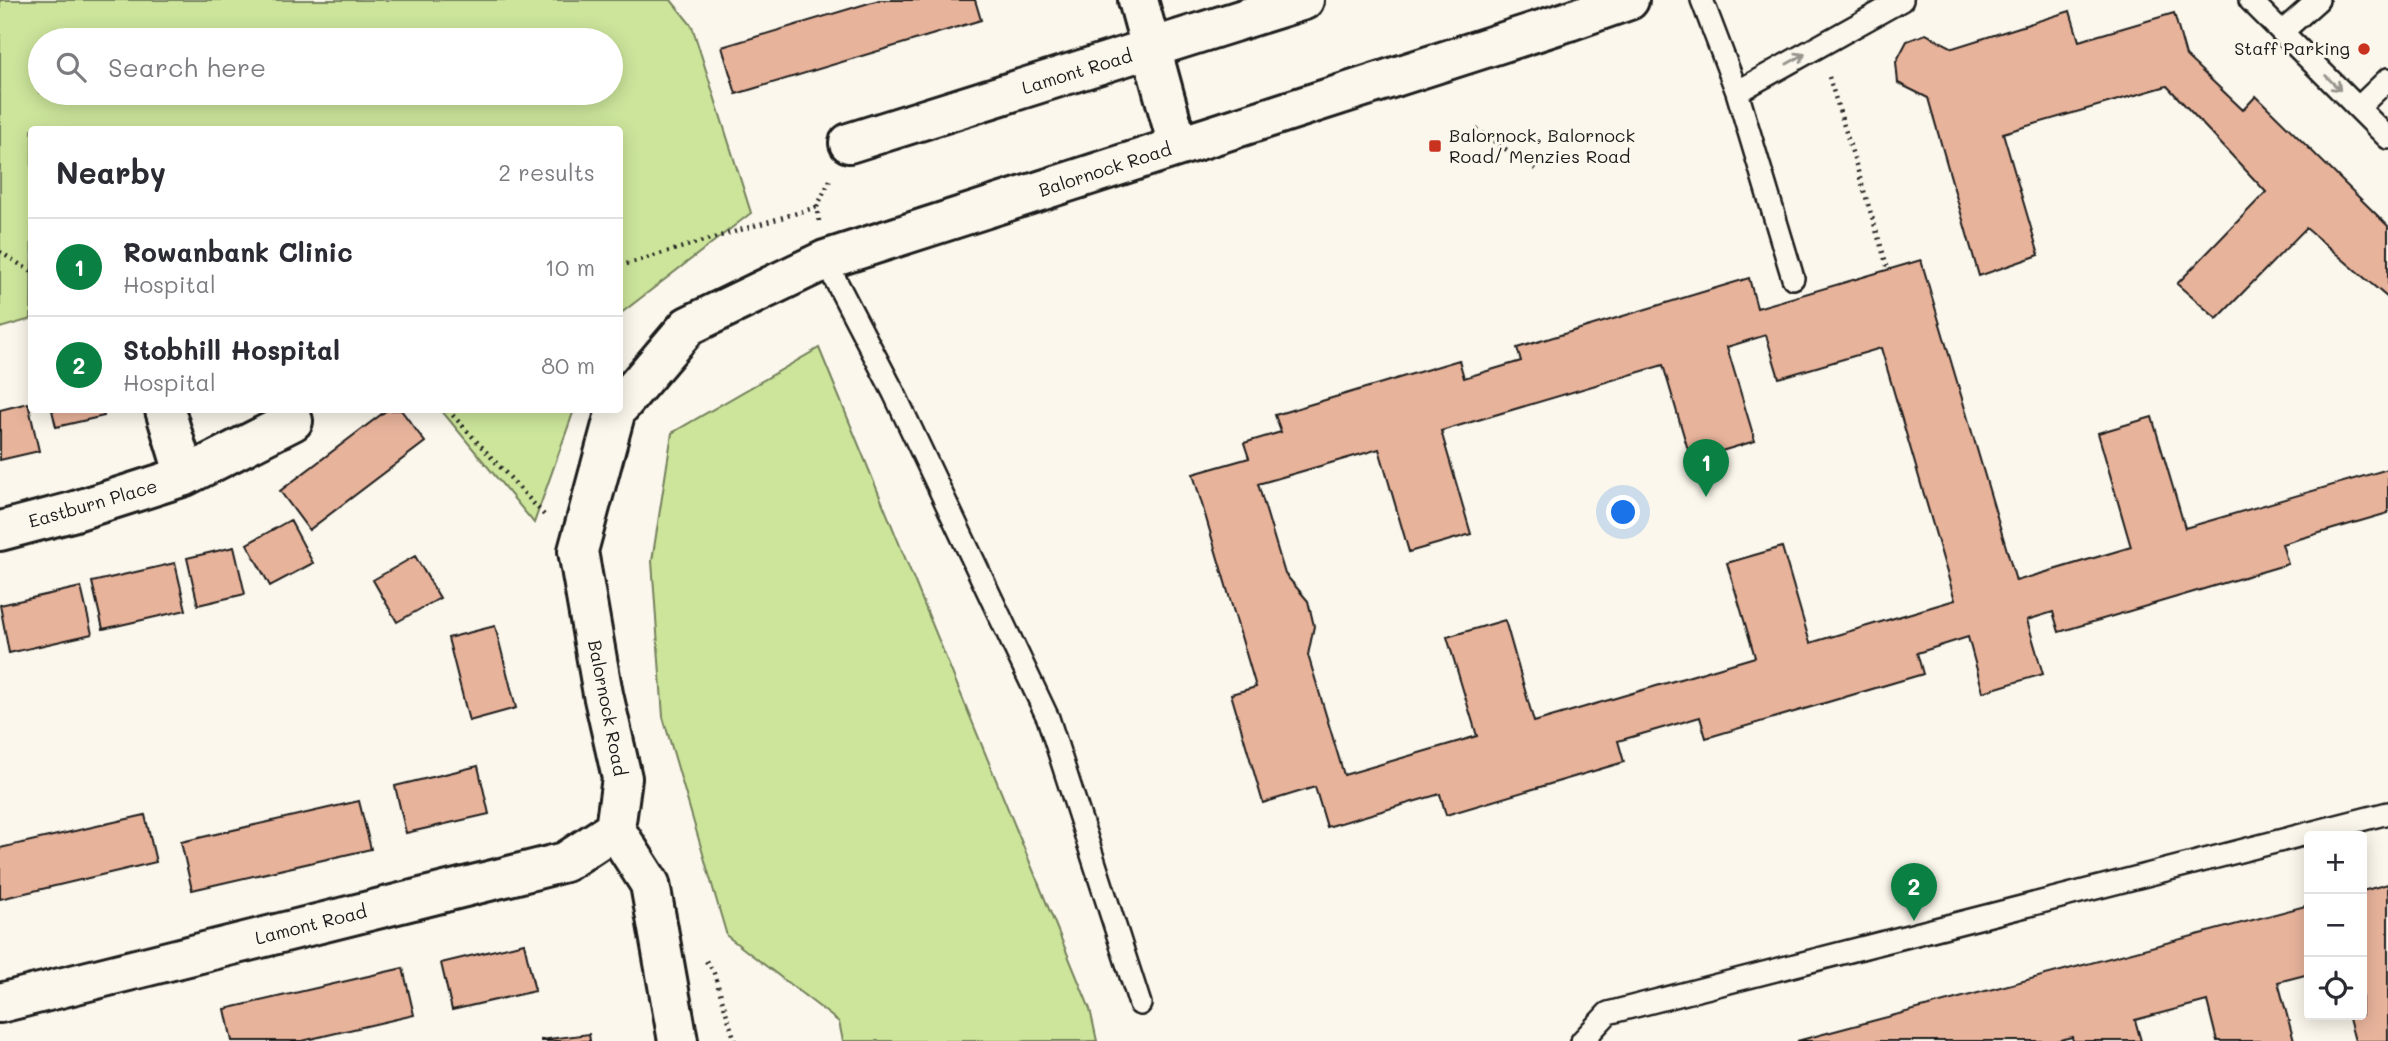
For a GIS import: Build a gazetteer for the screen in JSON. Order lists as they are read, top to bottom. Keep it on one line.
{"streets":{"street":["Lamont Road","Balornock Road","Eastburn Place"]},"crossings":[["Lamont Road","Balornock Road"]],"places":{"other":["Staff Parking"],"transit":["Balornock, Balornock Road/ Menzies Road"]},"page":{"search":"Search here","heading":["Nearby","2 results"],"list":[{"mark":"1","name":"Rowanbank Clinic","note":"Hospital","value":"10 m"},{"mark":"2","name":"Stobhill Hospital","note":"Hospital","value":"80 m"}],"pins":["1","2"],"map_buttons":["+","−"]}}
